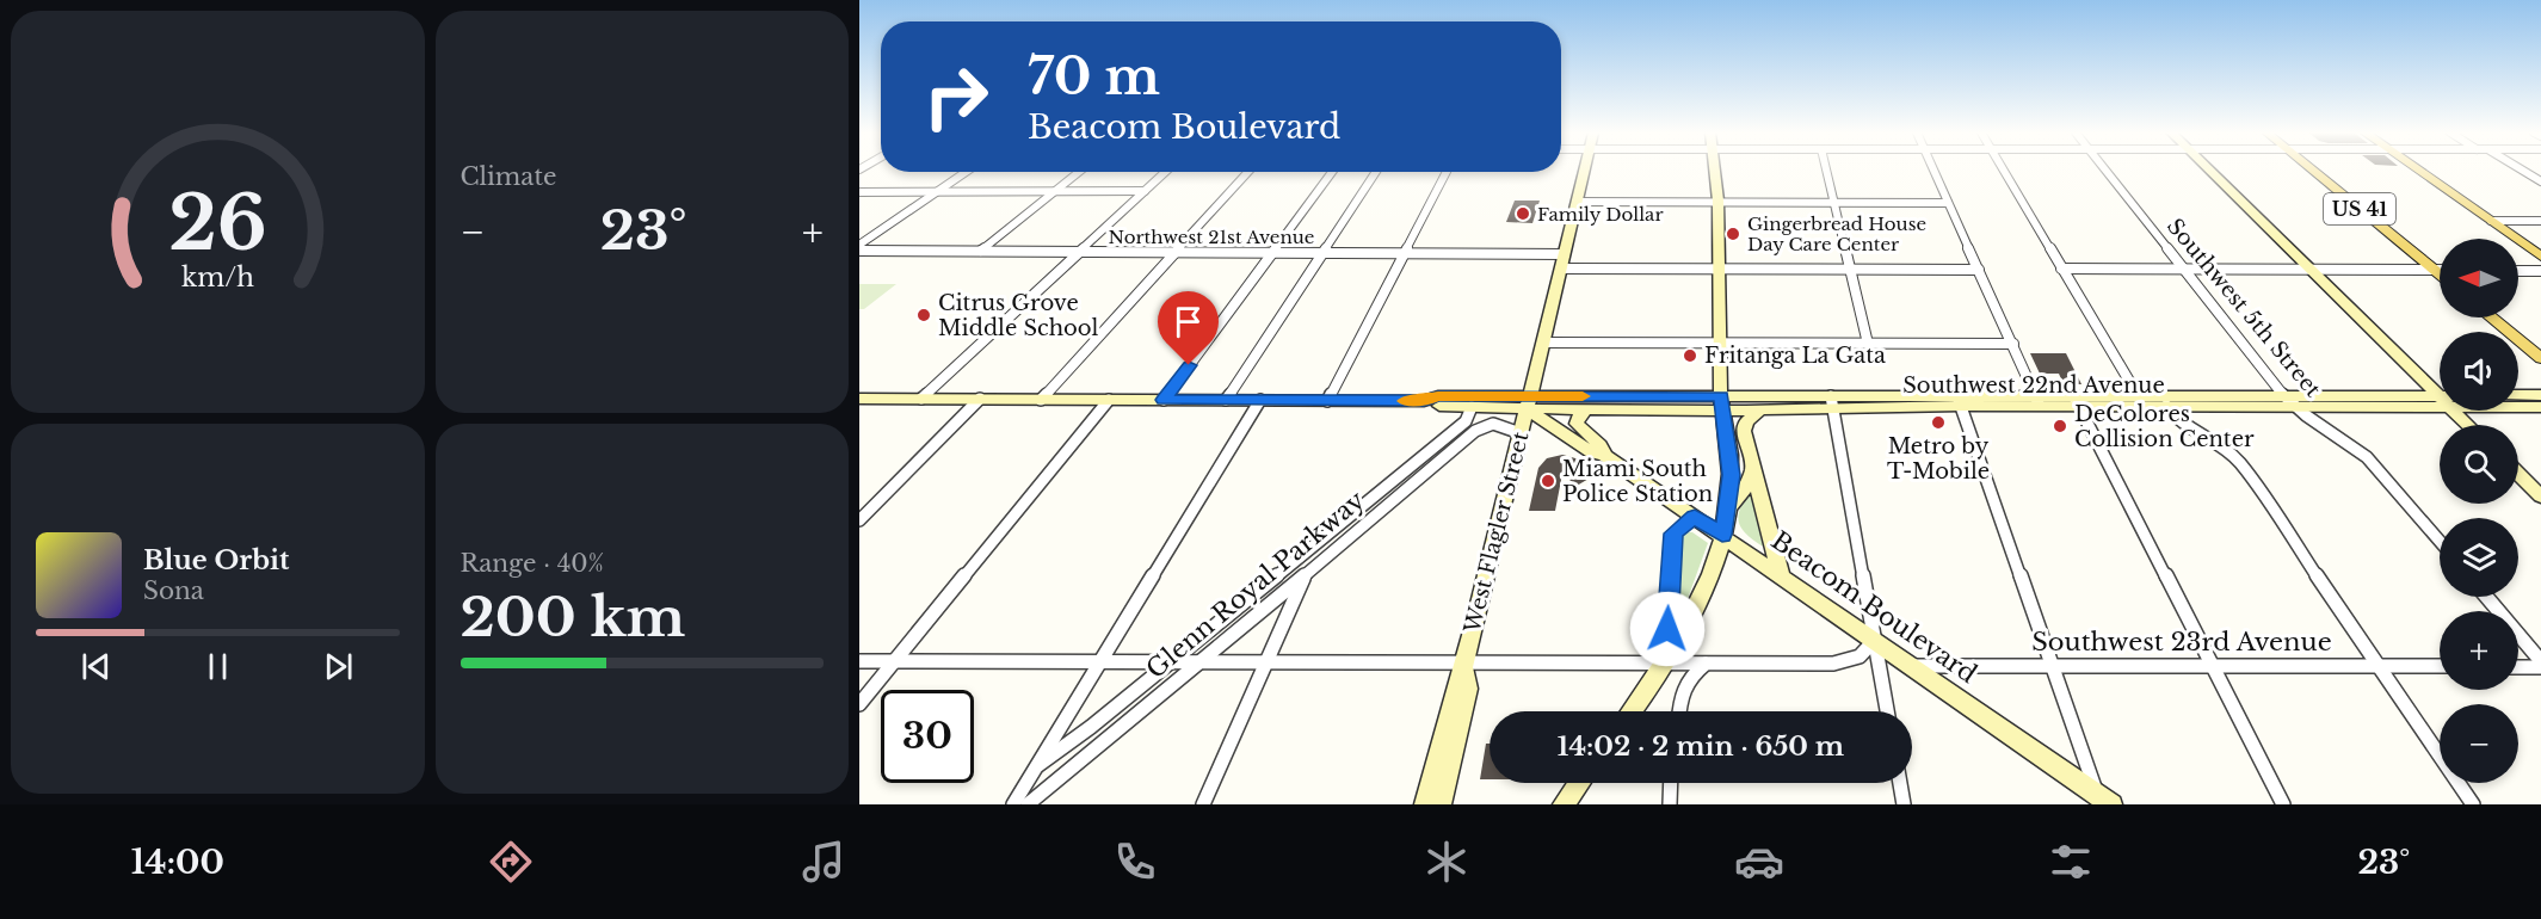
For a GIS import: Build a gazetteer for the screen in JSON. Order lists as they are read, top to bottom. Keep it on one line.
{"streets":{"main road":["US 41","Southwest 22nd Avenue","West Flagler Street","Beacom Boulevard"],"street":["Northwest 21st Avenue","Southwest 5th Street","Glenn Royal Parkway","Southwest 23rd Avenue"]},"crossings":[["Northwest 21st Avenue","West Flagler Street"],["Southwest 5th Street","Southwest 22nd Avenue"],["Southwest 22nd Avenue","West Flagler Street"],["Southwest 22nd Avenue","Beacom Boulevard"],["West Flagler Street","Glenn Royal Parkway"],["West Flagler Street","Beacom Boulevard"],["Beacom Boulevard","Southwest 23rd Avenue"]],"places":["Family Dollar","Gingerbread House Day Care Center","Citrus Grove Middle School","Fritanga La Gata","Metro by T-Mobile","DeColores Collision Center","Miami South Police Station"],"north":"left","page":{"tile":["Climate",["Range · 40%","200 km"]],"turn":["70 m","Beacom Boulevard"],"heat":["−","23°","+"],"map_buttons":["+","−"],"song":["Blue Orbit","Sona"],"limit":"30","trip":"14:02 · 2 min · 650 m","tabs":["14:00","23°"],"gauge":["26","km/h"]}}
